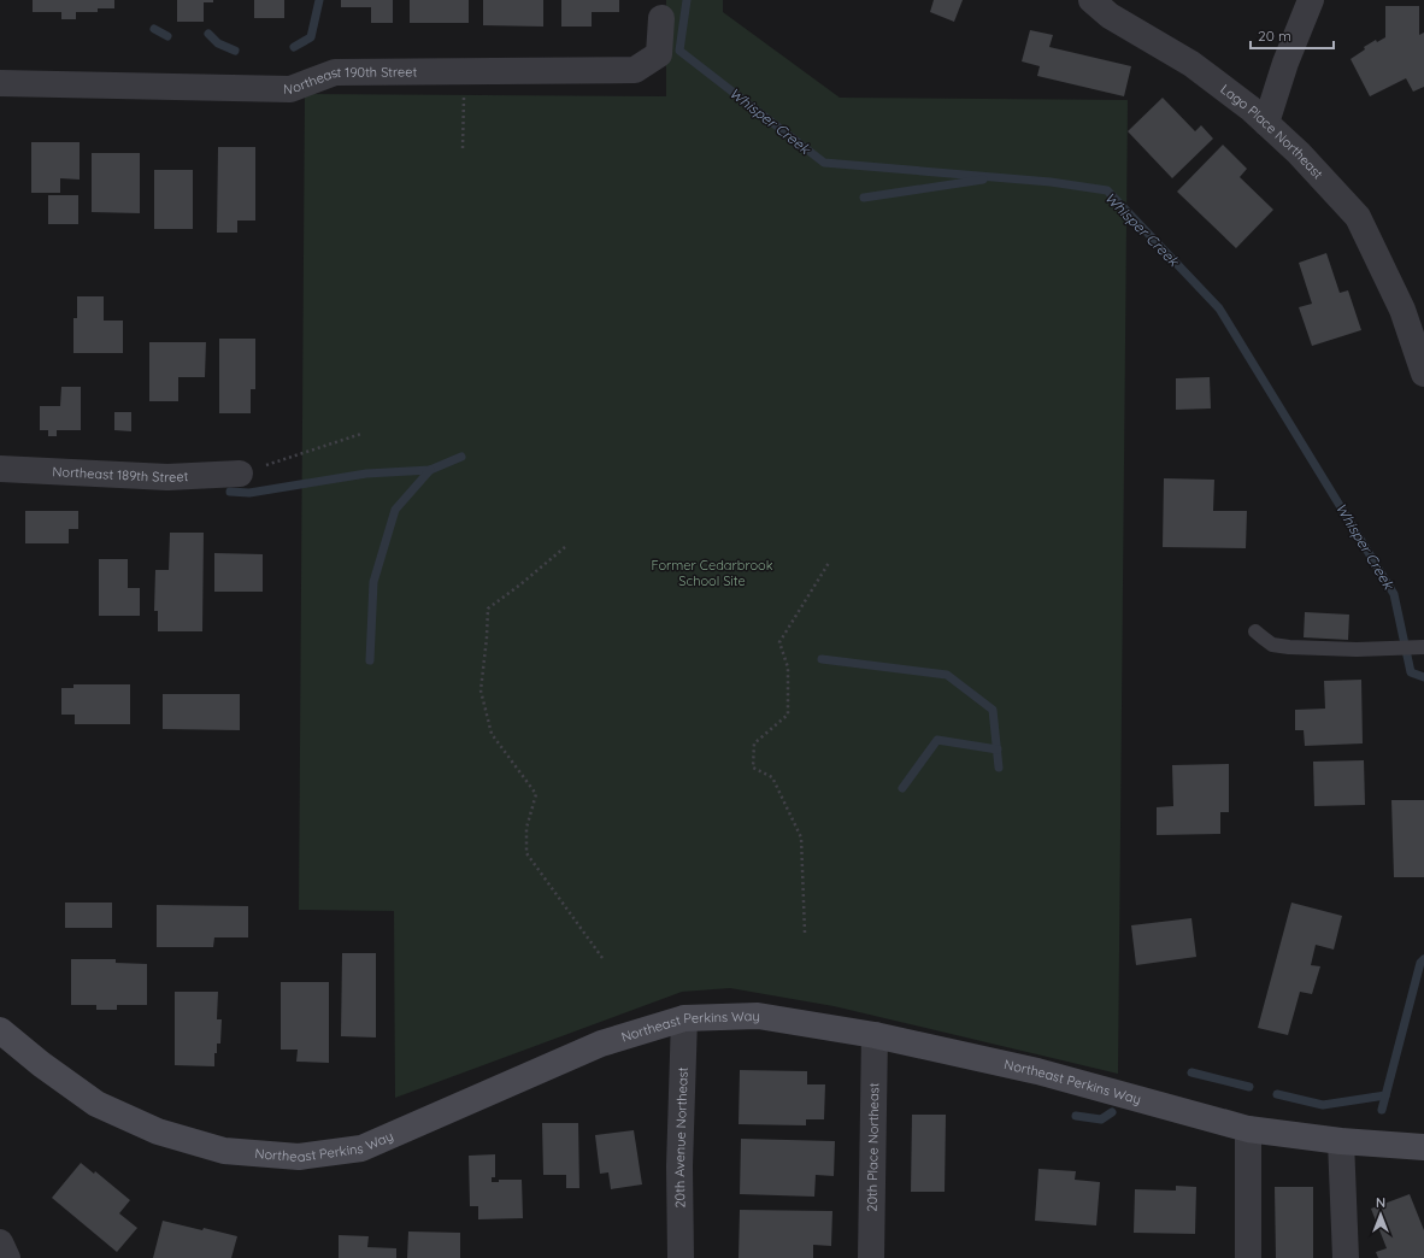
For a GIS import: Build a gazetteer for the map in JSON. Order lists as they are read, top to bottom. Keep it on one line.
{"streets":{"main road":["Northeast Perkins Way"],"street":["Northeast 190th Street","Lago Place Northeast","Northeast 189th Street","20th Avenue Northeast","20th Place Northeast"]},"crossings":[["Northeast Perkins Way","20th Avenue Northeast"],["Northeast Perkins Way","20th Place Northeast"]],"water":["Whisper Creek"],"parks":["Former Cedarbrook School Site"],"scale_bar":"20 m","north":"top"}
